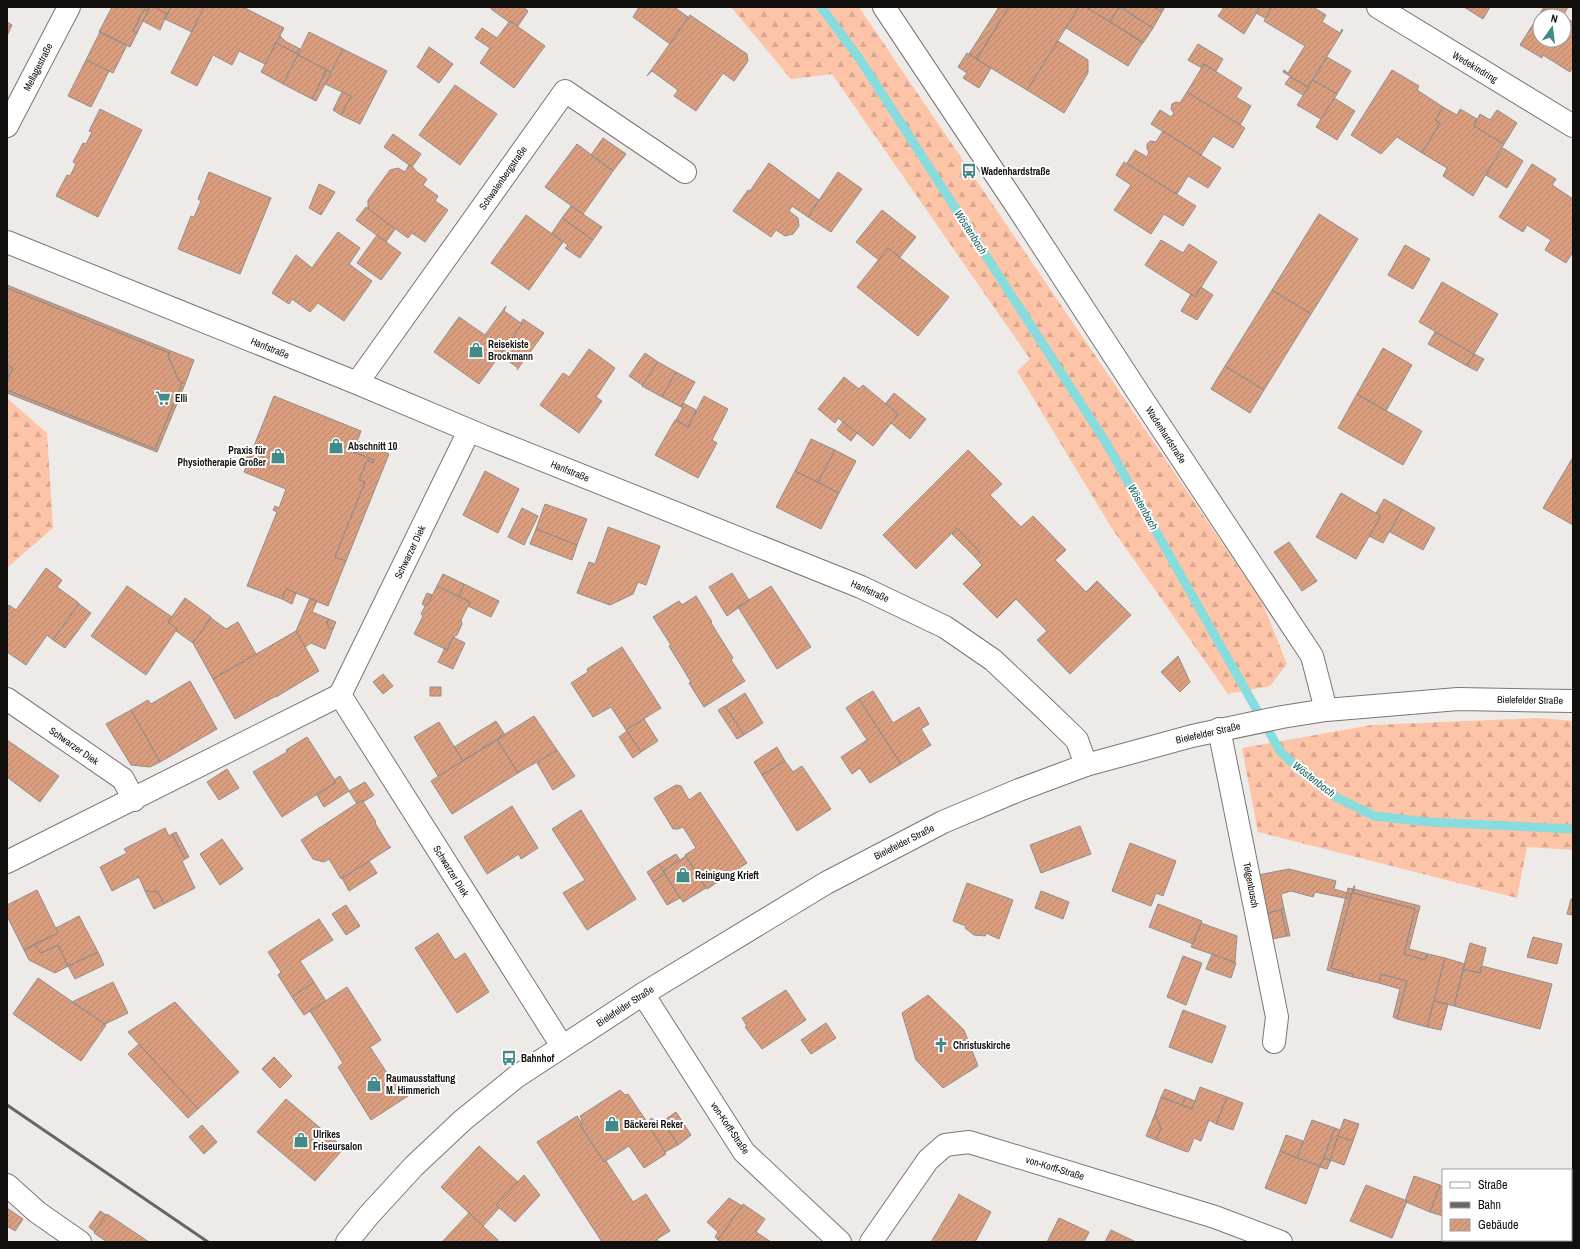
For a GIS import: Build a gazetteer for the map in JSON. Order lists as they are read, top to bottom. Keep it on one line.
{"streets":{"street":["Mellagestraße","Wedekindring","Schwalenbergstraße","Hanfstraße","Wadenhardstraße","Schwarzer Diek","Bielefelder Straße","Telgenbusch","von-Korff-Straße"]},"crossings":[["Schwalenbergstraße","Hanfstraße"],["Hanfstraße","Schwarzer Diek"],["Hanfstraße","Bielefelder Straße"],["Wadenhardstraße","Bielefelder Straße"],["Schwarzer Diek","Bielefelder Straße"],["Bielefelder Straße","Telgenbusch"],["Bielefelder Straße","von-Korff-Straße"]],"water":["Wöstenbach"],"places":{"bus stop":["Wadenhardstraße","Bahnhof"],"shop":["Reisekiste Brockmann","Abschnitt 10","Praxis für Physiotherapie Großer","Reinigung Krieft","Raumausstattung M. Himmerich","Bäckerei Reker","Ulrikes Friseursalon"],"supermarket":["Elli"],"church":["Christuskirche"]},"legend":["Straße","Bahn","Gebäude"],"north":"top"}
